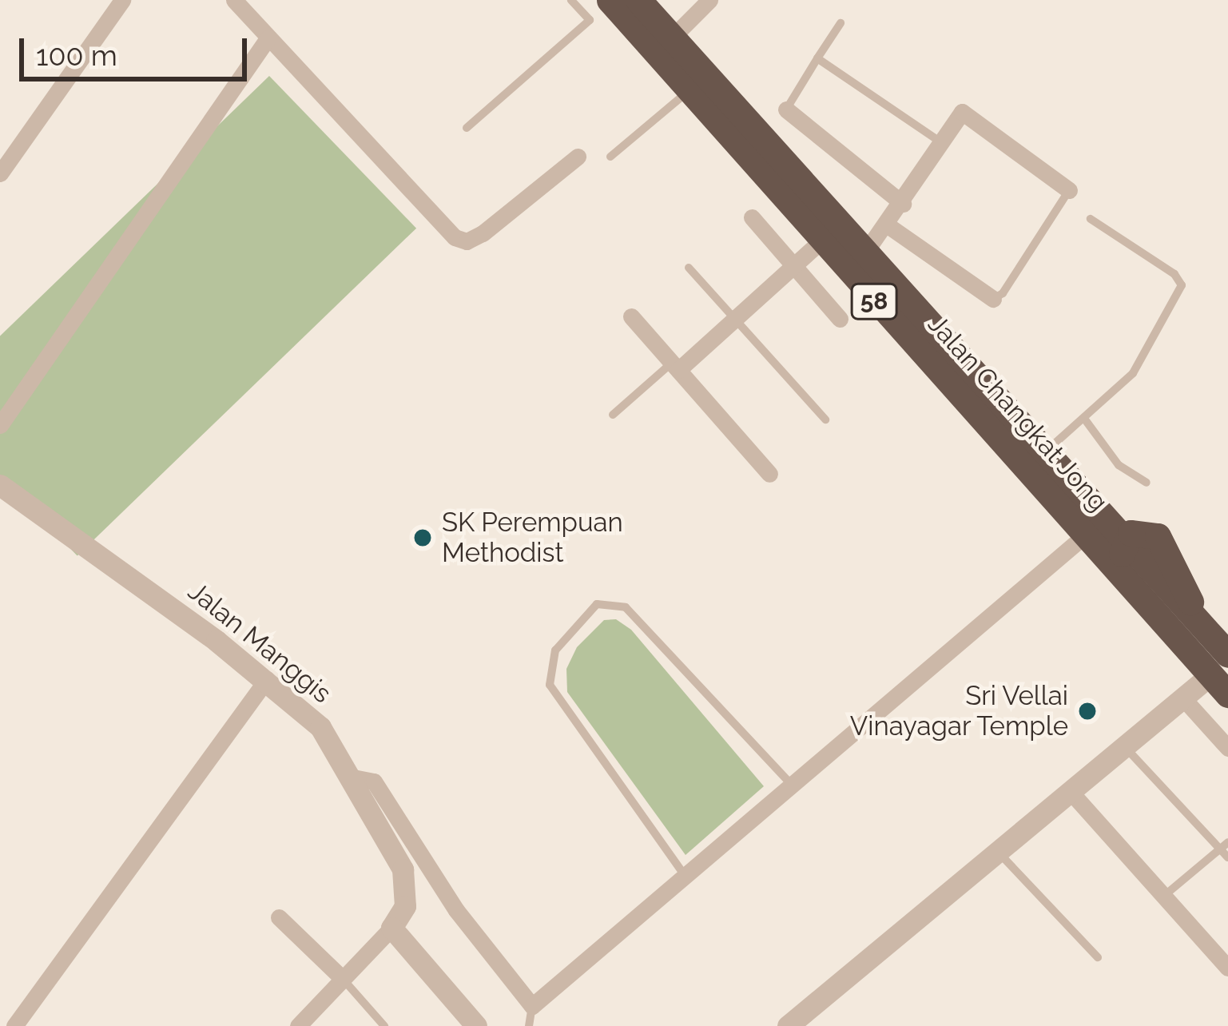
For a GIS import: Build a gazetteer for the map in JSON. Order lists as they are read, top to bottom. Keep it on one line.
{"streets":{"highway":["58","Jalan Changkat Jong"],"street":["Jalan Manggis"]},"places":["SK Perempuan Methodist","Sri Vellai Vinayagar Temple"],"scale_bar":"100 m"}
